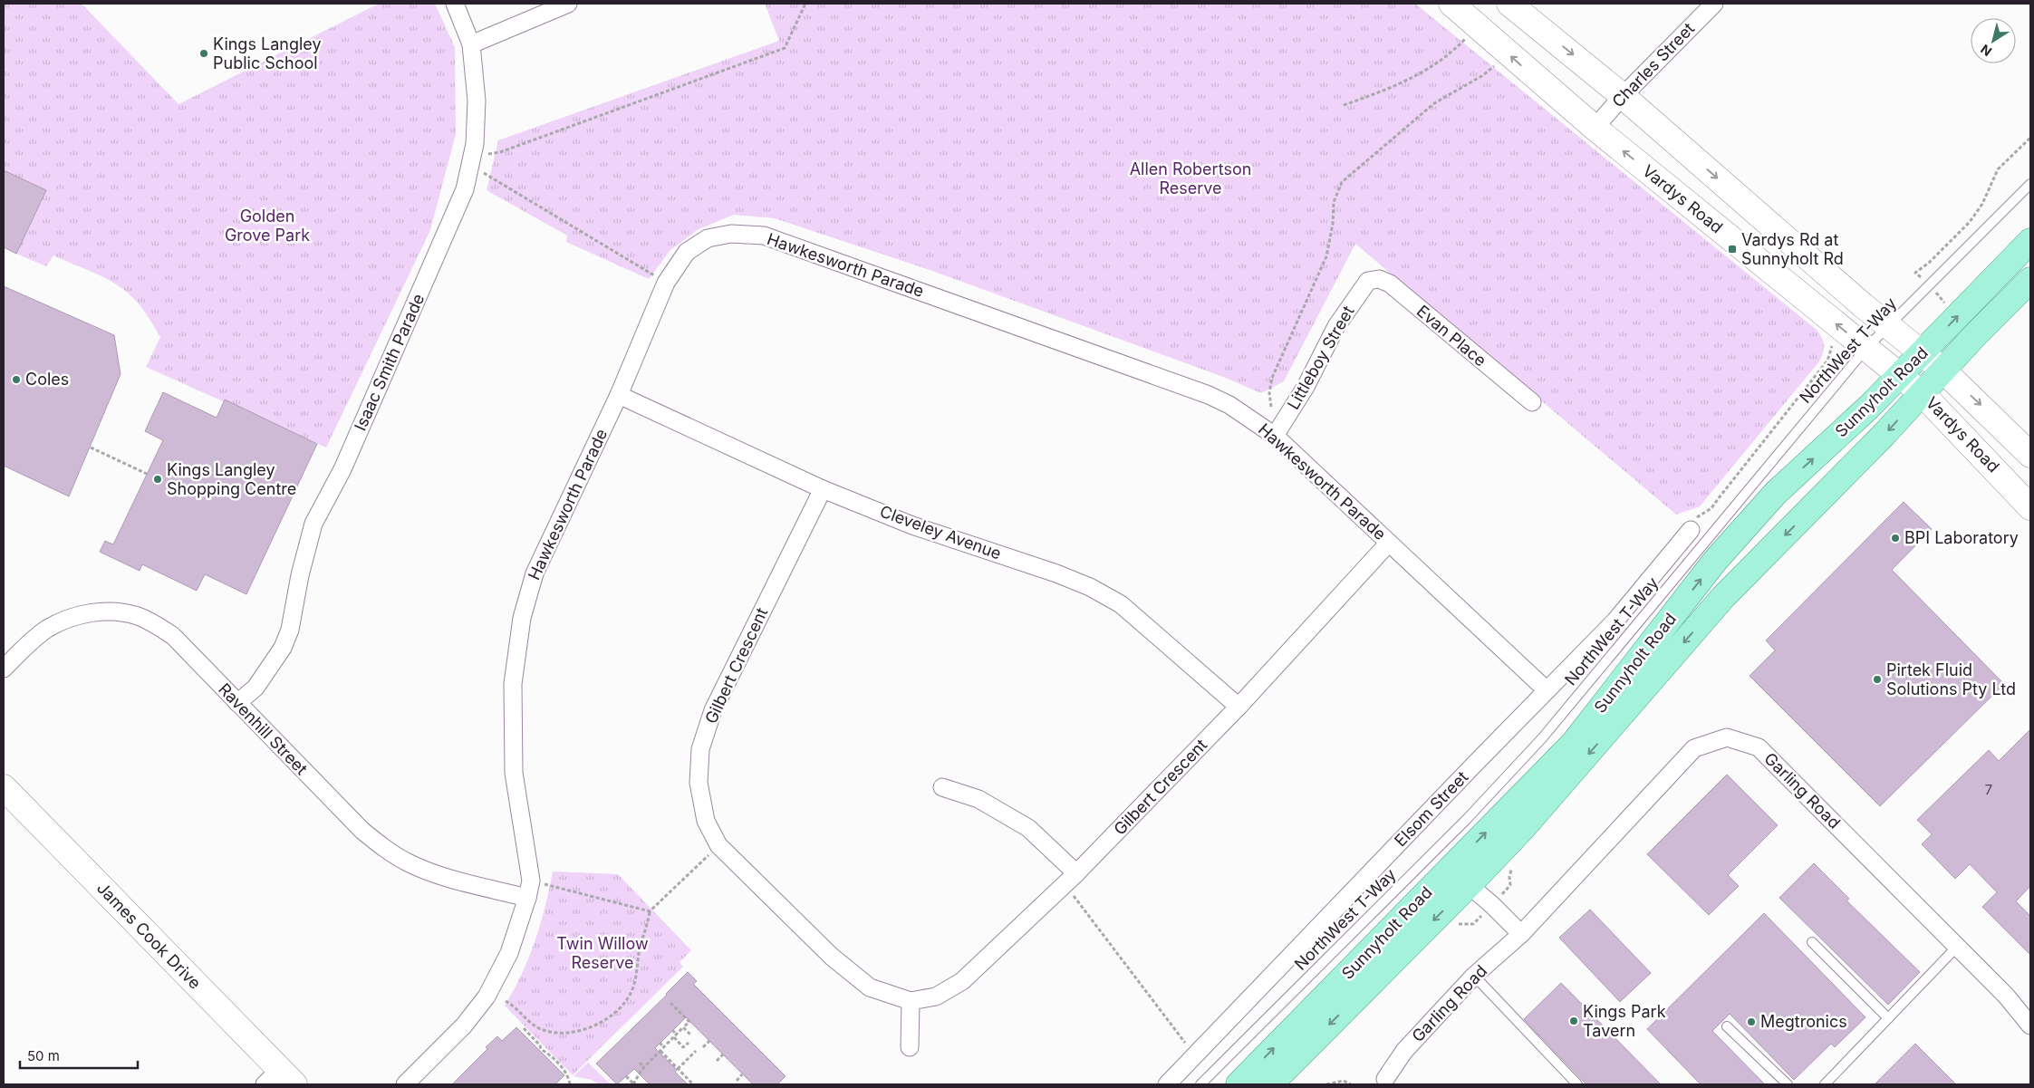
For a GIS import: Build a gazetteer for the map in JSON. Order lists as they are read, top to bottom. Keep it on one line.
{"streets":{"main road":["Vardys Road","Sunnyholt Road","James Cook Drive"],"street":["Charles Street","Hawkesworth Parade","Evan Place","Littleboy Street","Isaac Smith Parade","Cleveley Avenue","Gilbert Crescent","Ravenhill Street","Garling Road","Elsom Street"],"lane":["NorthWest T-Way"]},"crossings":[["Charles Street","Vardys Road"],["Vardys Road","NorthWest T-Way"],["Vardys Road","Sunnyholt Road"],["Hawkesworth Parade","Littleboy Street"],["Hawkesworth Parade","Cleveley Avenue"],["Hawkesworth Parade","Gilbert Crescent"],["Hawkesworth Parade","Ravenhill Street"],["Hawkesworth Parade","Elsom Street"],["Evan Place","Littleboy Street"],["Isaac Smith Parade","Ravenhill Street"],["Cleveley Avenue","Gilbert Crescent"]],"parks":["Allen Robertson Reserve","Golden Grove Park","Twin Willow Reserve"],"places":{"other":["Kings Langley Public School","Coles","Kings Langley Shopping Centre","BPI Laboratory","Pirtek Fluid Solutions Pty Ltd","Kings Park Tavern","Megtronics"],"transit":["Vardys Rd at Sunnyholt Rd"]},"house_numbers":["7"],"scale_bar":"50 m","north":"bottom left"}
